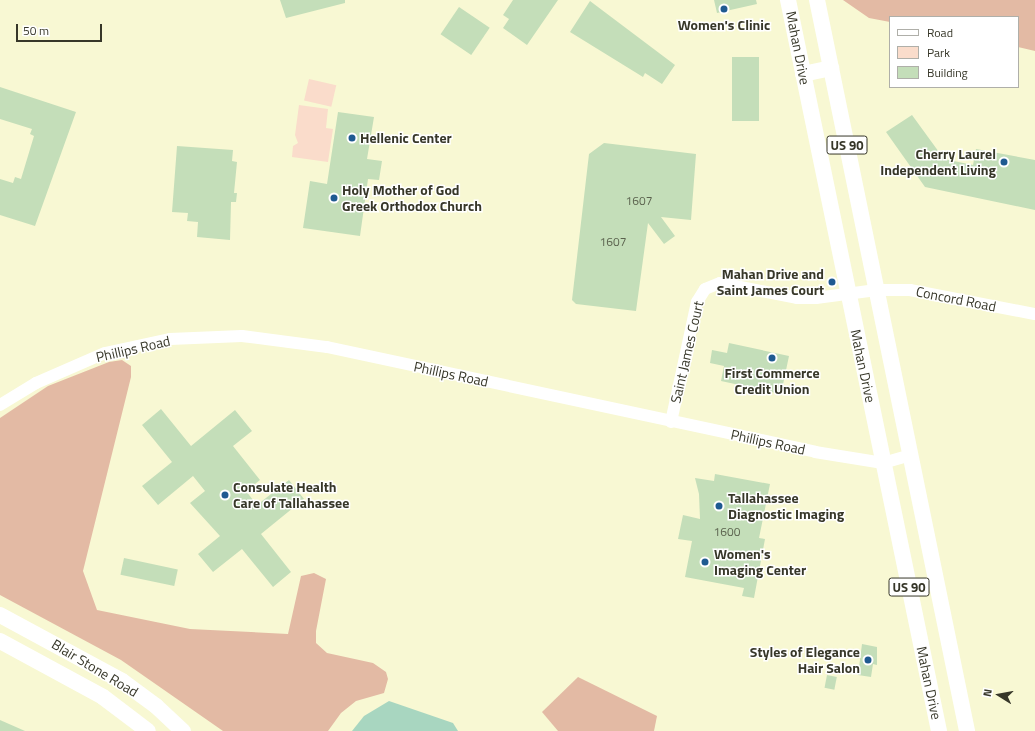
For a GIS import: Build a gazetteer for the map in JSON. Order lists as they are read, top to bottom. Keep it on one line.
{"streets":{"main road":["Mahan Drive","US 90","Blair Stone Road"],"street":["Concord Road","Phillips Road","Saint James Court"]},"crossings":[["Mahan Drive","Concord Road"],["Mahan Drive","Phillips Road"],["Mahan Drive","Saint James Court"],["Concord Road","Saint James Court"],["Phillips Road","Saint James Court"]],"places":["Women's Clinic","Hellenic Center","Cherry Laurel Independent Living","Holy Mother of God Greek Orthodox Church","Mahan Drive and Saint James Court","First Commerce Credit Union","Consulate Health Care of Tallahassee","Tallahassee Diagnostic Imaging","Women's Imaging Center","Styles of Elegance Hair Salon"],"house_numbers":["1607","1607","1600"],"legend":["Road","Park","Building"],"scale_bar":"50 m","north":"left"}
